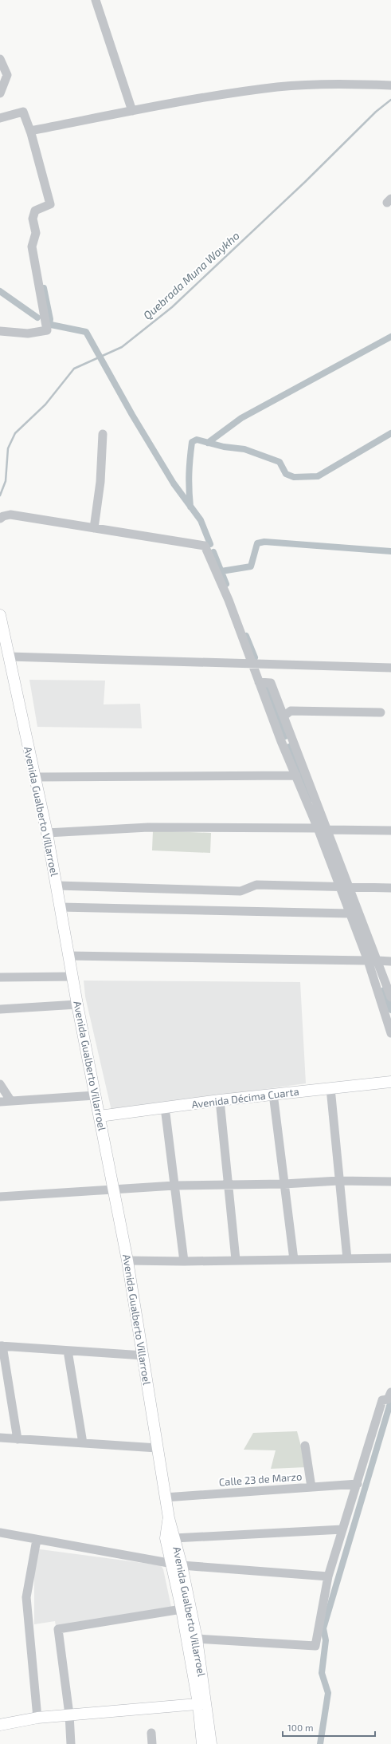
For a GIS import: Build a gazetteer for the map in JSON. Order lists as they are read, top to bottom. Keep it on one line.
{"streets":{"main road":["Avenida Gualberto Villarroel","Avenida Décima Cuarta"],"street":["Calle 23 de Marzo"]},"crossings":[["Avenida Gualberto Villarroel","Avenida Décima Cuarta"],["Avenida Gualberto Villarroel","Calle 23 de Marzo"]],"water":["Quebrada Muna Waykho"],"scale_bar":"100 m"}
